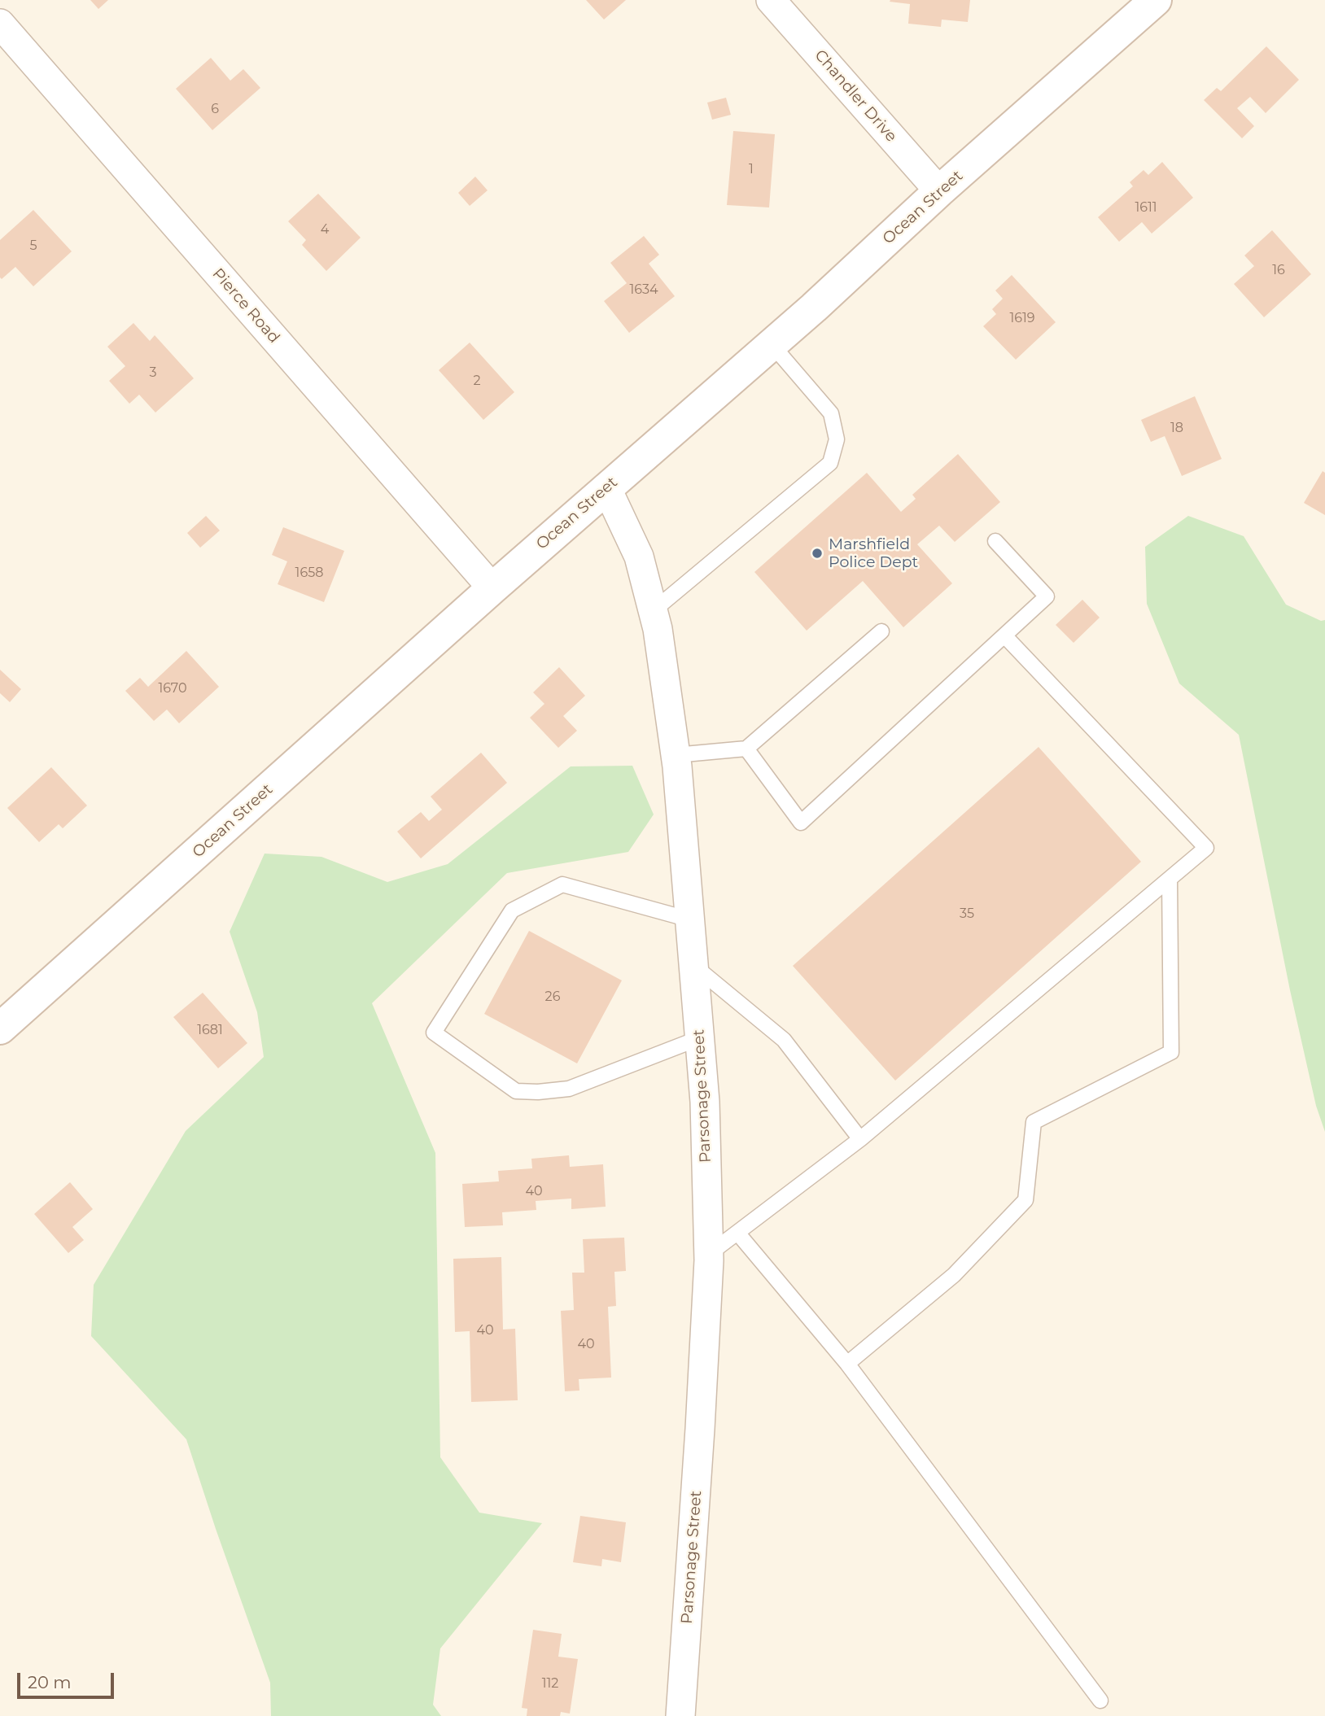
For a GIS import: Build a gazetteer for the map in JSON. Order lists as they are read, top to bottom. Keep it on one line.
{"streets":{"main road":["Ocean Street"],"street":["Chandler Drive","Pierce Road","Parsonage Street"]},"crossings":[["Chandler Drive","Ocean Street"],["Ocean Street","Pierce Road"],["Ocean Street","Parsonage Street"]],"places":["Marshfield Police Dept"],"house_numbers":["6","1","1611","4","5","16","1634","1619","3","2","18","1658","1670","35","26","1681","40","40","40","112"],"scale_bar":"20 m"}
